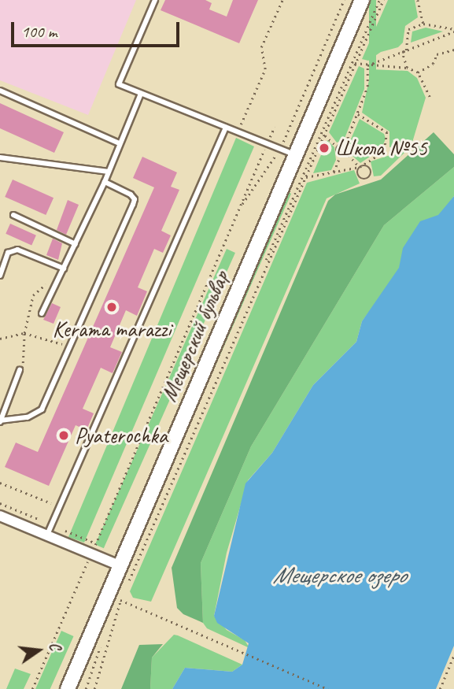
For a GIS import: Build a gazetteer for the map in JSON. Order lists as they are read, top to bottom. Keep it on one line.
{"streets":{"main road":["Мещерский бульвар"]},"water":["Мещерское озеро"],"places":["Школа №55","Kerama marazzi","Pyaterochka"],"scale_bar":"100 m","north":"right"}
